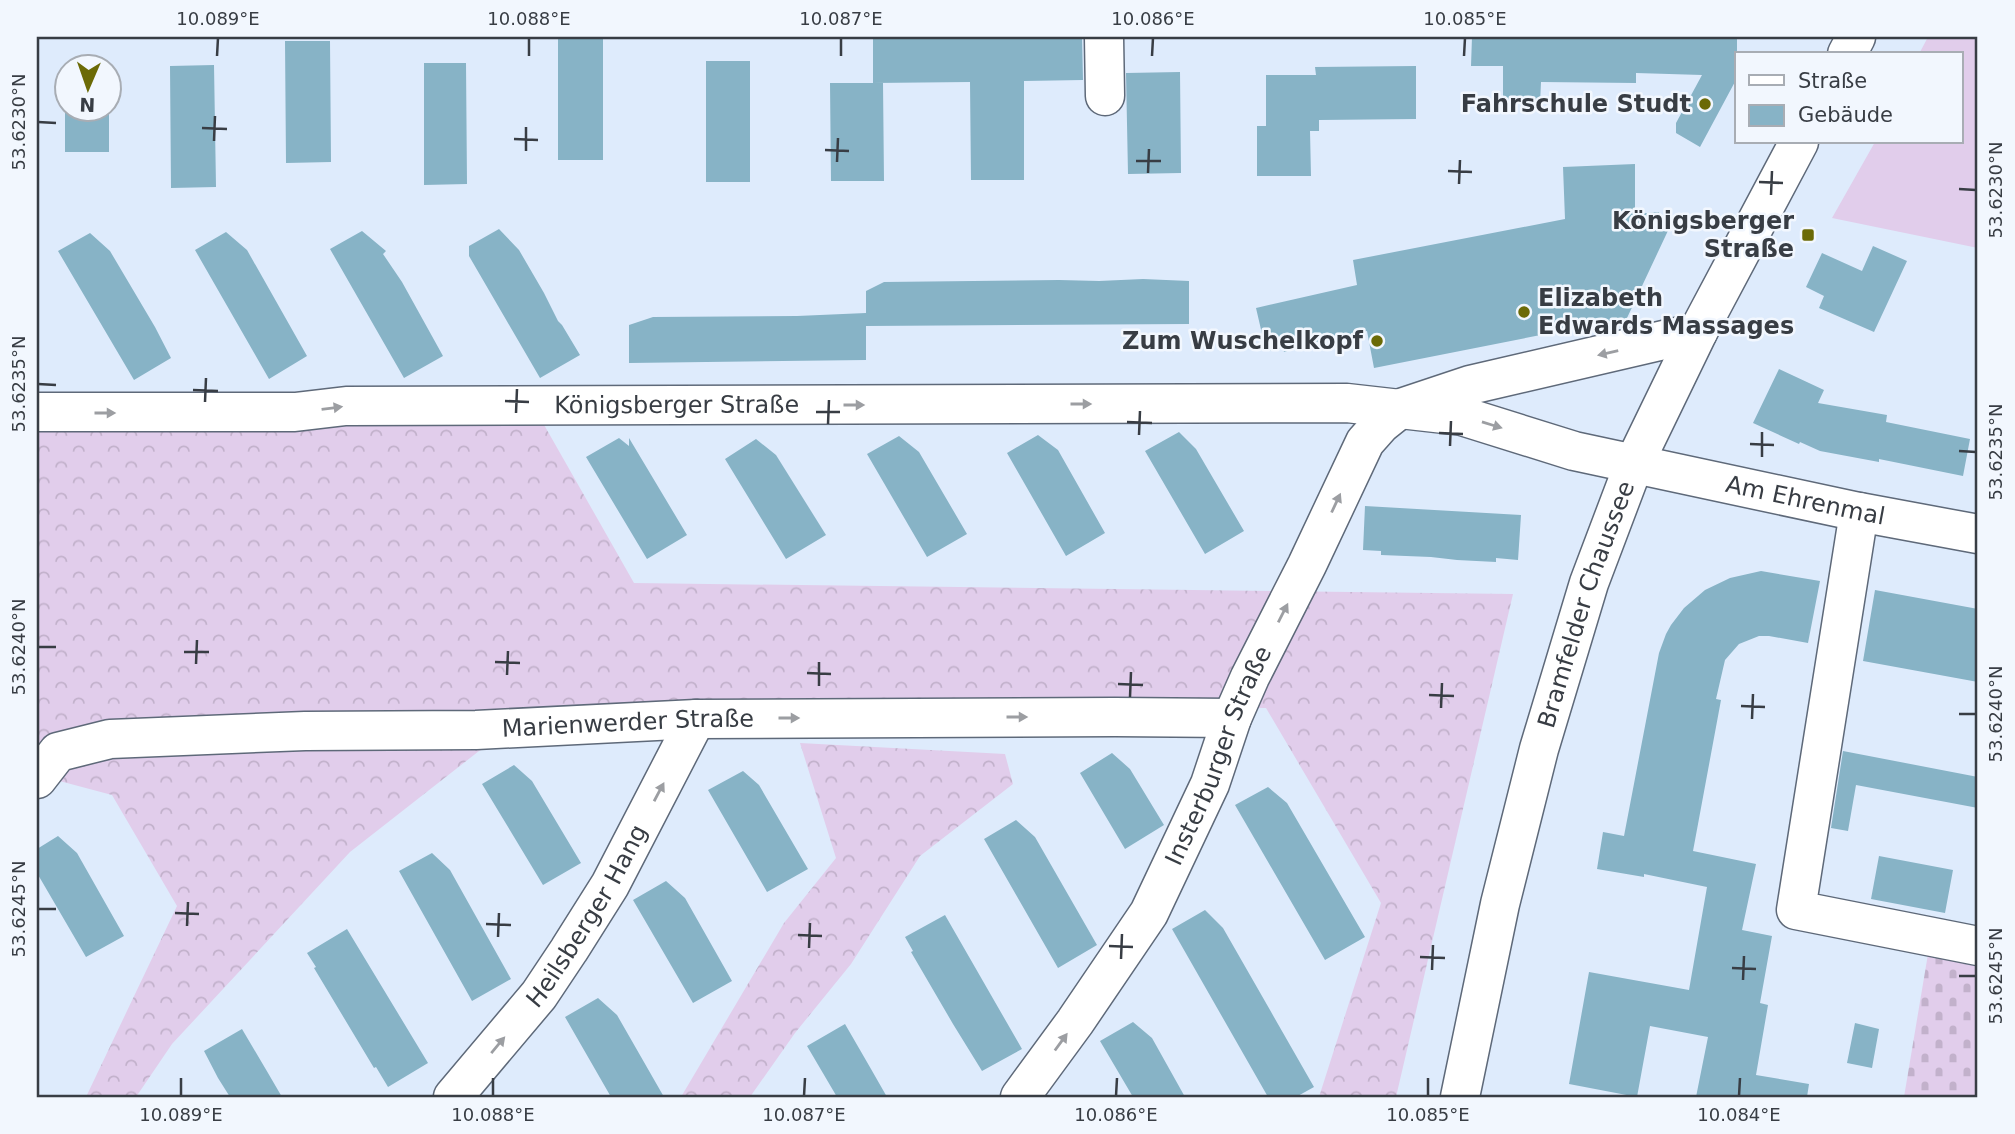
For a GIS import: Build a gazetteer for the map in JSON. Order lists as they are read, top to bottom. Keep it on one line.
{"streets":{"street":["Königsberger Straße","Am Ehrenmal","Bramfelder Chaussee","Marienwerder Straße","Insterburger Straße","Heilsberger Hang"]},"crossings":[["Königsberger Straße","Am Ehrenmal"],["Königsberger Straße","Bramfelder Chaussee"],["Königsberger Straße","Insterburger Straße"],["Am Ehrenmal","Bramfelder Chaussee"],["Marienwerder Straße","Insterburger Straße"],["Marienwerder Straße","Heilsberger Hang"]],"one_way":["Marienwerder Straße","Insterburger Straße","Heilsberger Hang"],"places":{"other":["Fahrschule Studt","Elizabeth Edwards Massages","Zum Wuschelkopf"],"transit":["Königsberger Straße"]},"legend":["Straße","Gebäude"],"north":"bottom","coordinates":["10.089°E","10.088°E","10.087°E","10.086°E","10.085°E","53.6230°N","53.6235°N","53.6240°N","53.6245°N","10.084°E"]}
